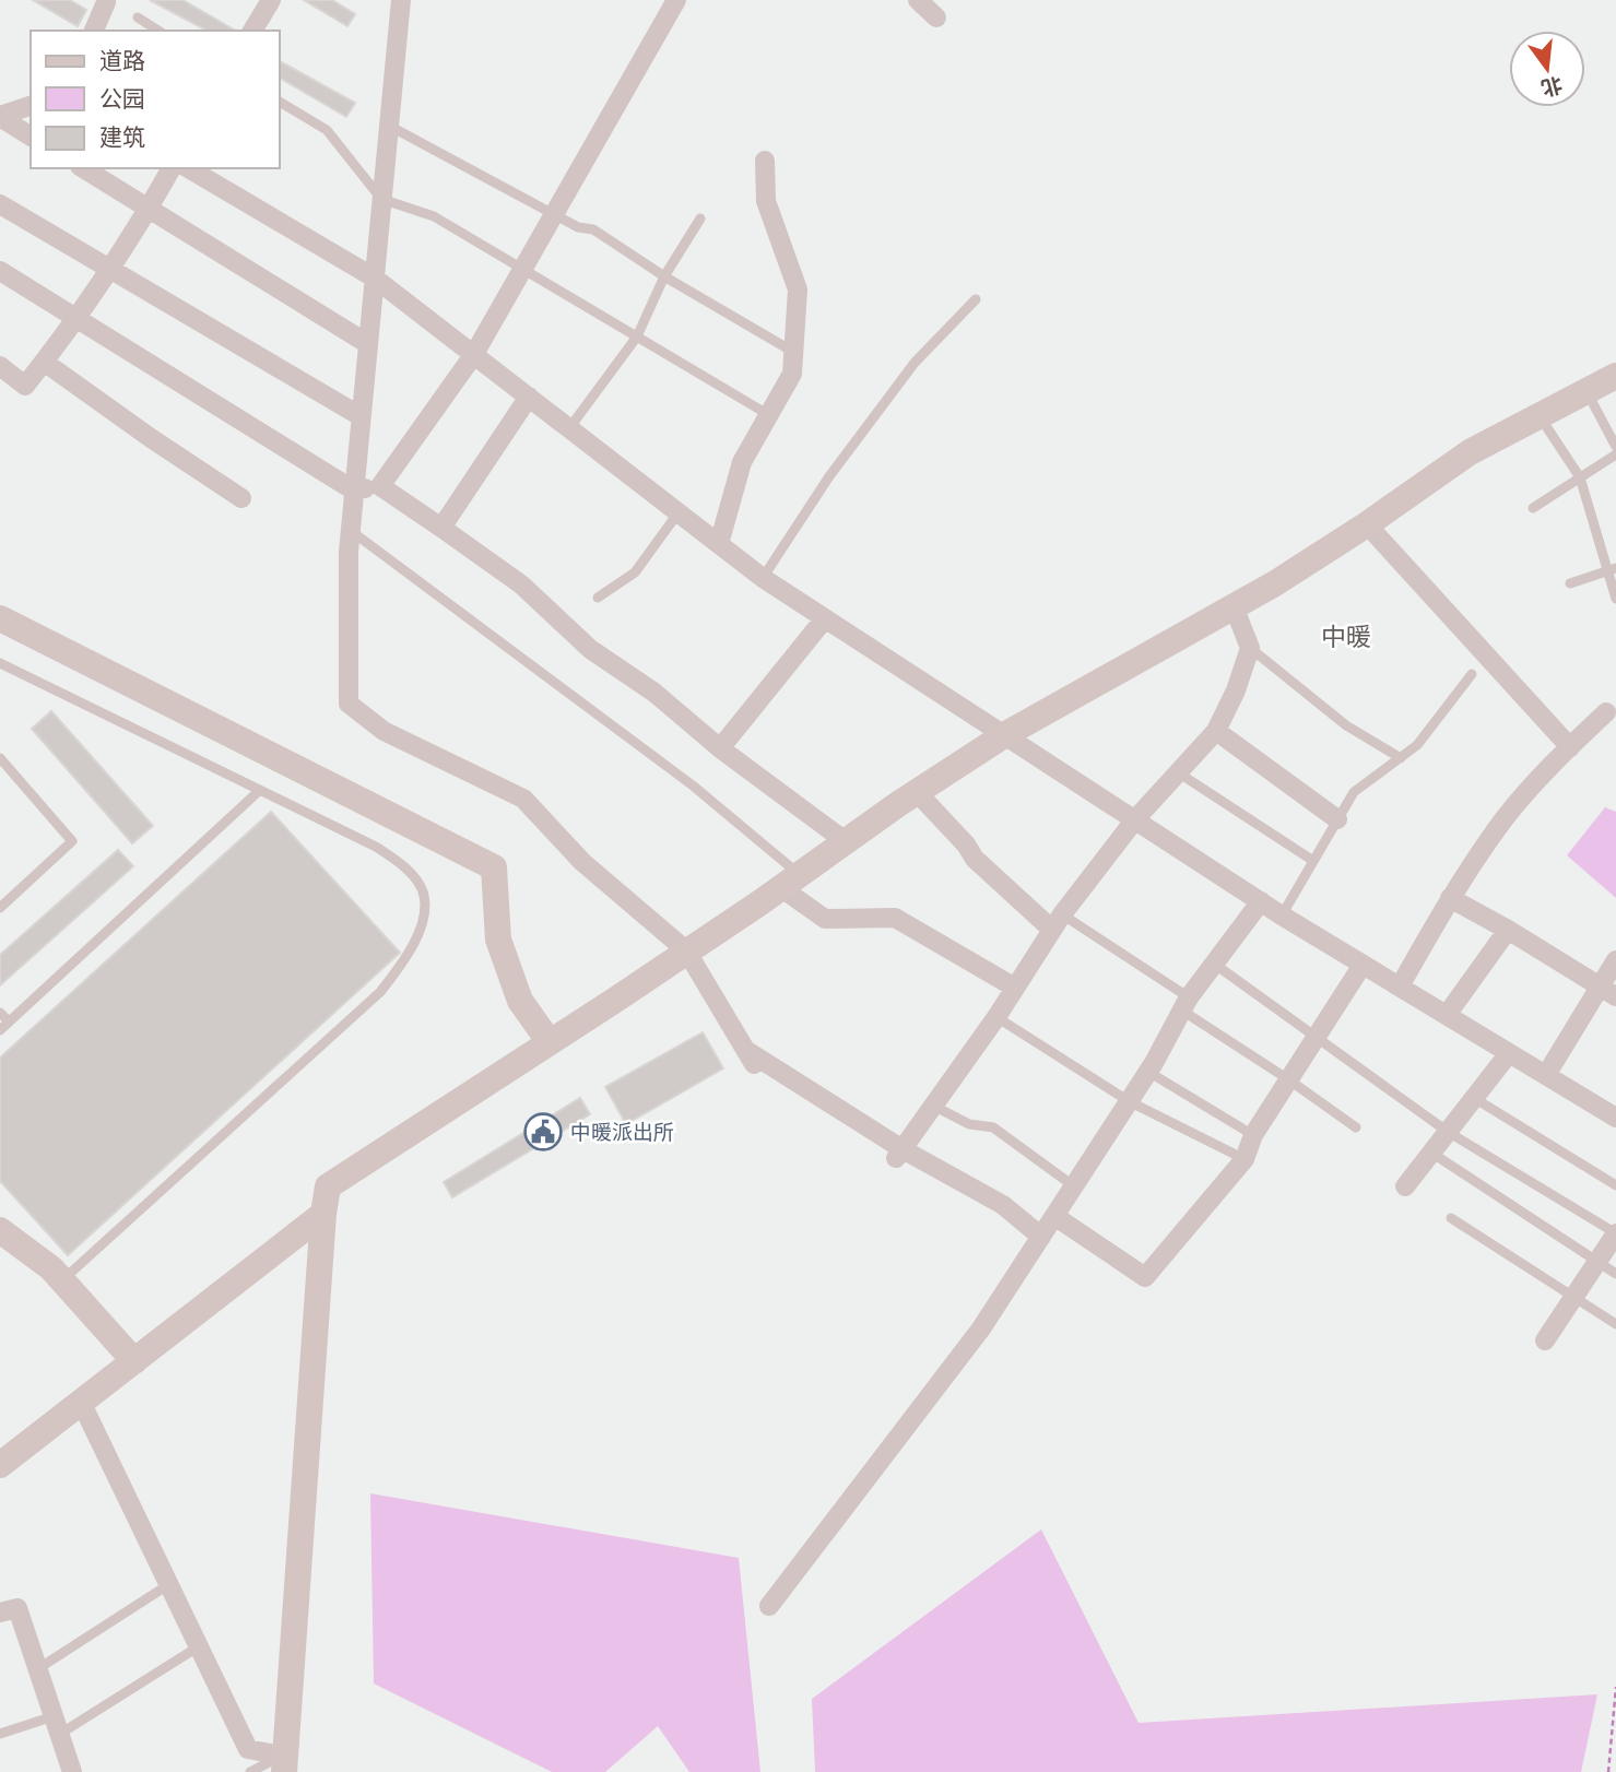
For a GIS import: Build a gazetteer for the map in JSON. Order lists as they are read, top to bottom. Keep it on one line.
{"districts":["中暖"],"places":{"public building":["中暖派出所"]},"legend":["道路","公园","建筑"],"north":"bottom"}
